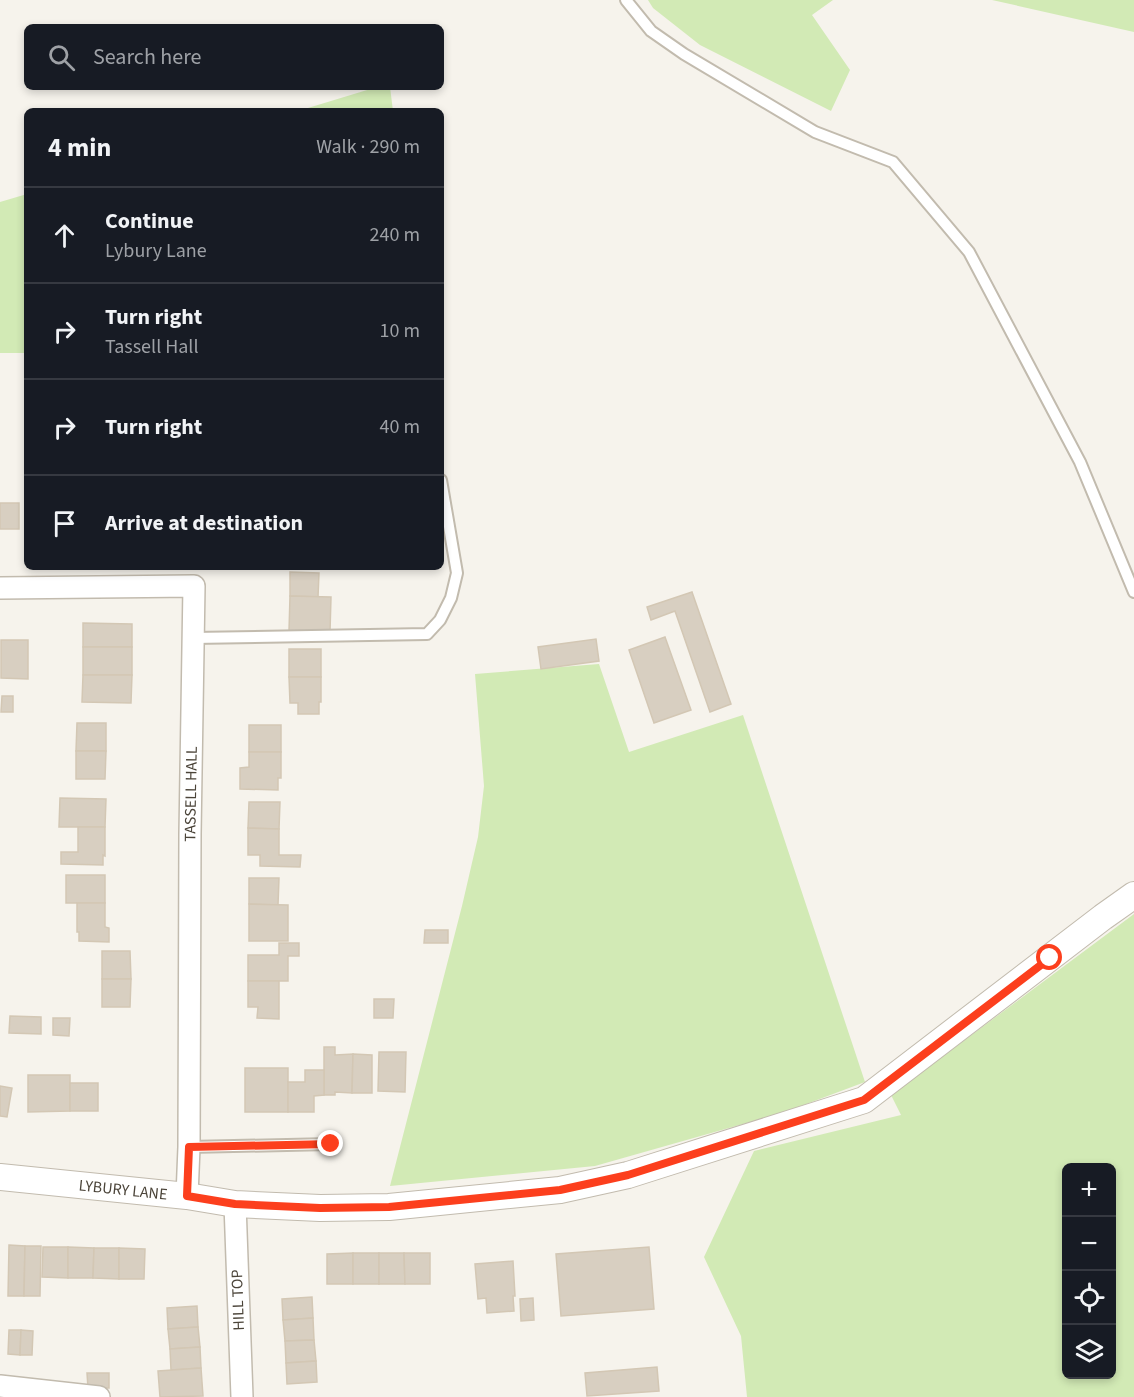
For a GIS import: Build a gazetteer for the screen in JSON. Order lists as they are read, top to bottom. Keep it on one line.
{"streets":{"street":["TASSELL HALL","LYBURY LANE","HILL TOP"]},"crossings":[["TASSELL HALL","LYBURY LANE"],["LYBURY LANE","HILL TOP"]],"page":{"search":"Search here","heading":["4 min","Walk · 290 m"],"list":[["Continue","Lybury Lane","240 m"],["Turn right","Tassell Hall","10 m"],["Turn right","40 m"],"Arrive at destination"],"map_buttons":["+","−"]}}
